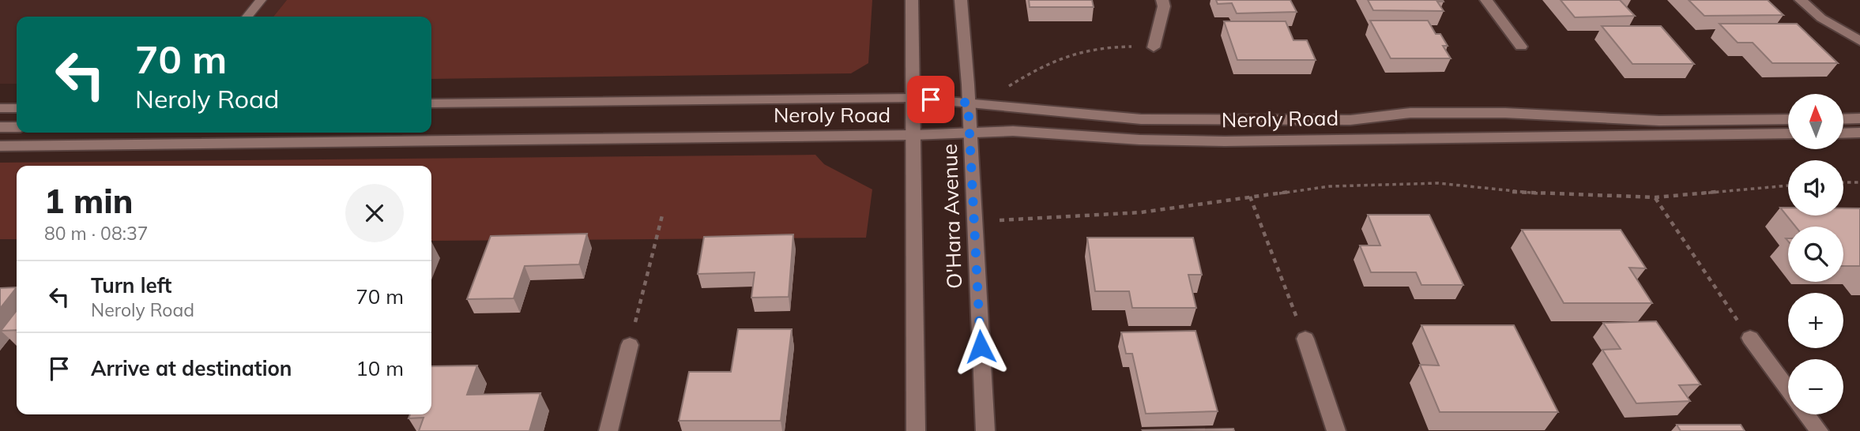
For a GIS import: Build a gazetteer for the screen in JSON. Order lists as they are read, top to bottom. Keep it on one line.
{"streets":{"street":["Neroly Road","O'Hara Avenue"]},"crossings":[["Neroly Road","O'Hara Avenue"]],"north":"top","page":{"turn":["70 m","Neroly Road"],"map_buttons":["+","−"],"heading":["1 min","80 m · 08:37"],"list":[{"name":"Turn left","note":"Neroly Road","value":"70 m"},{"name":"Arrive at destination","value":"10 m"}]}}
